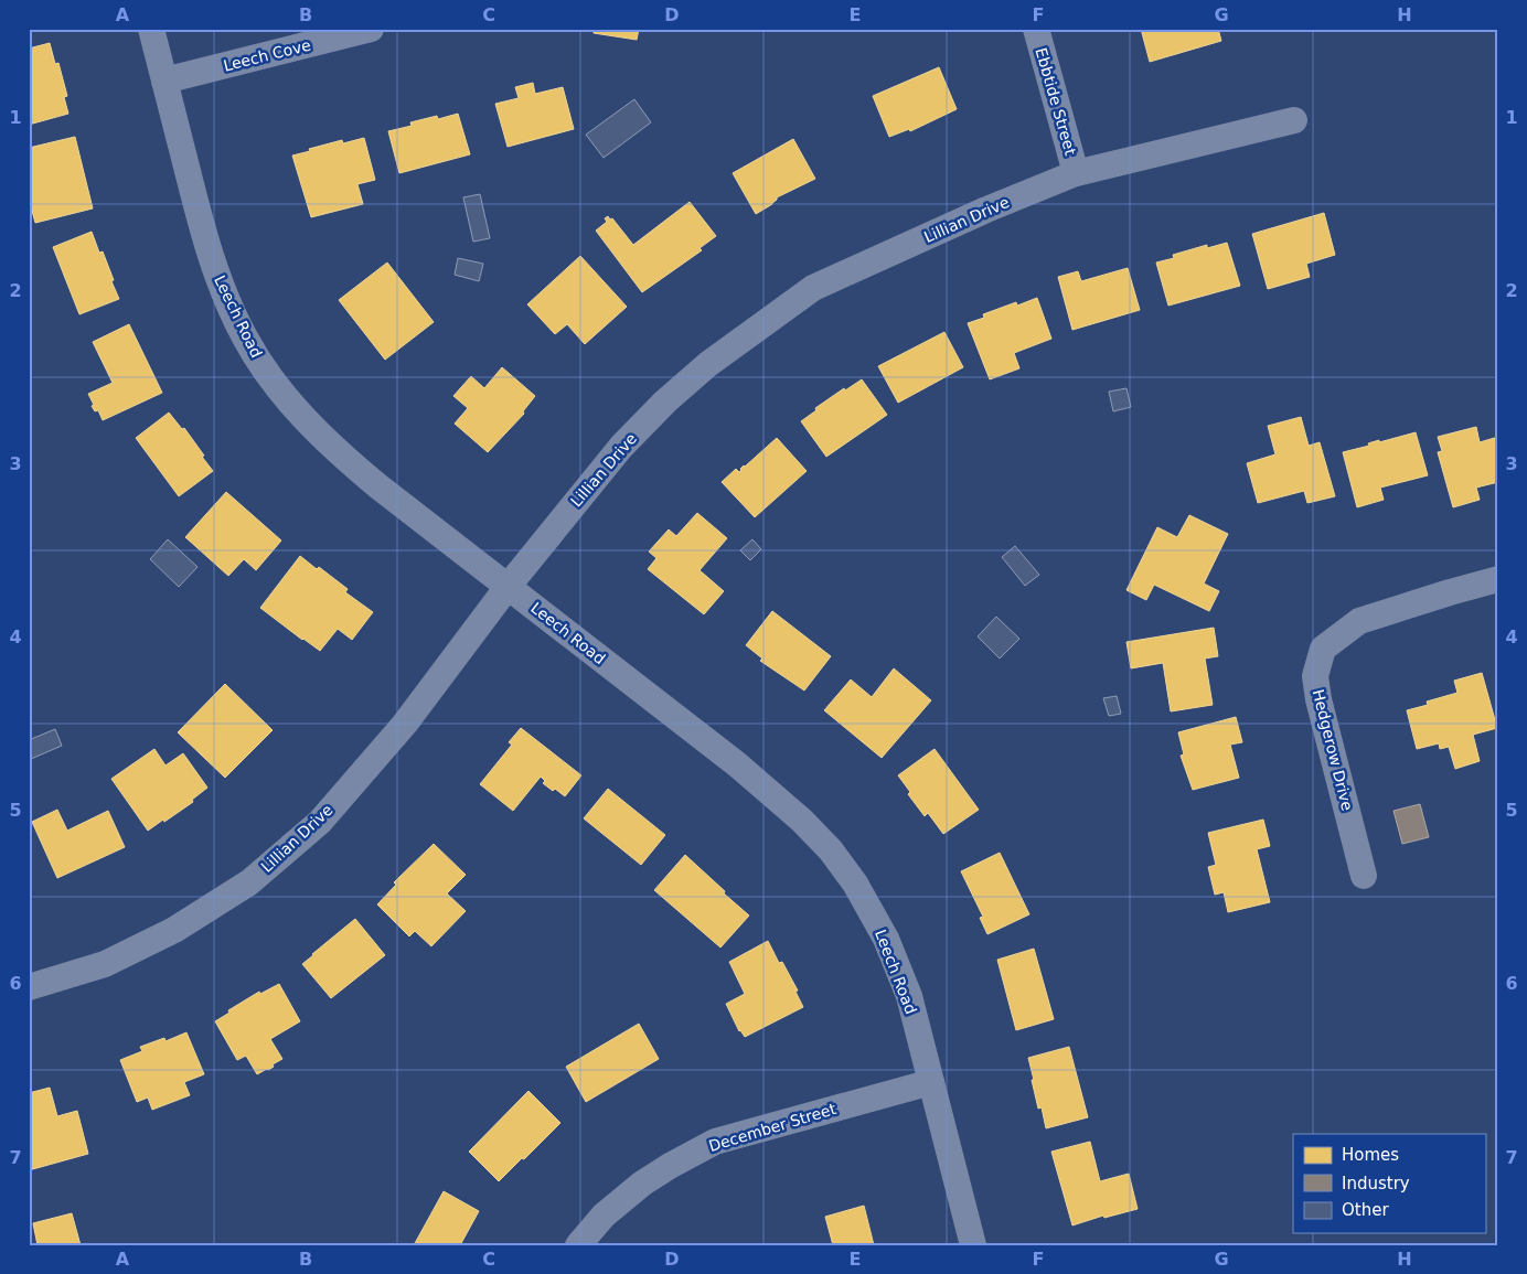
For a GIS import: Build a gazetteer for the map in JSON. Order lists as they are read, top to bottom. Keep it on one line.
{"streets":{"street":["Leech Cove","Ebbtide Street","Lillian Drive","Leech Road","Hedgerow Drive","December Street"]},"crossings":[["Leech Cove","Leech Road"],["Ebbtide Street","Lillian Drive"],["Lillian Drive","Leech Road"],["Leech Road","December Street"]],"legend":["Homes","Industry","Other"],"grid":{"columns":["A","B","C","D","E","F","G","H"],"rows":["1","2","3","4","5","6","7"]}}
